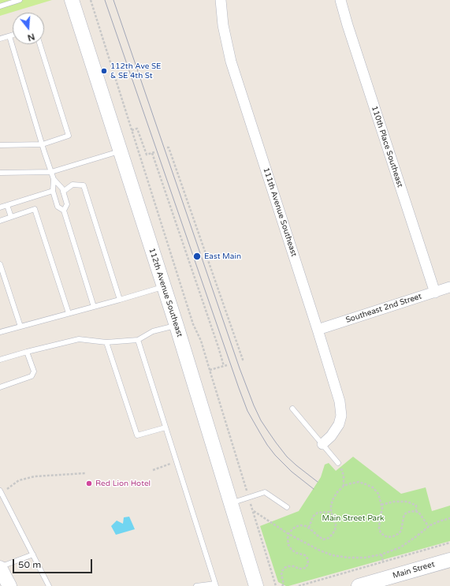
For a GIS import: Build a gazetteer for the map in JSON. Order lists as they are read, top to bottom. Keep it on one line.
{"streets":{"main road":["112th Avenue Southeast","Main Street"],"street":["110th Place Southeast","111th Avenue Southeast","Southeast 2nd Street"]},"crossings":[["110th Place Southeast","Southeast 2nd Street"],["111th Avenue Southeast","Southeast 2nd Street"]],"parks":["Main Street Park"],"places":["112th Ave SE & SE 4th St","East Main","Red Lion Hotel"],"scale_bar":"50 m","north":"bottom"}
